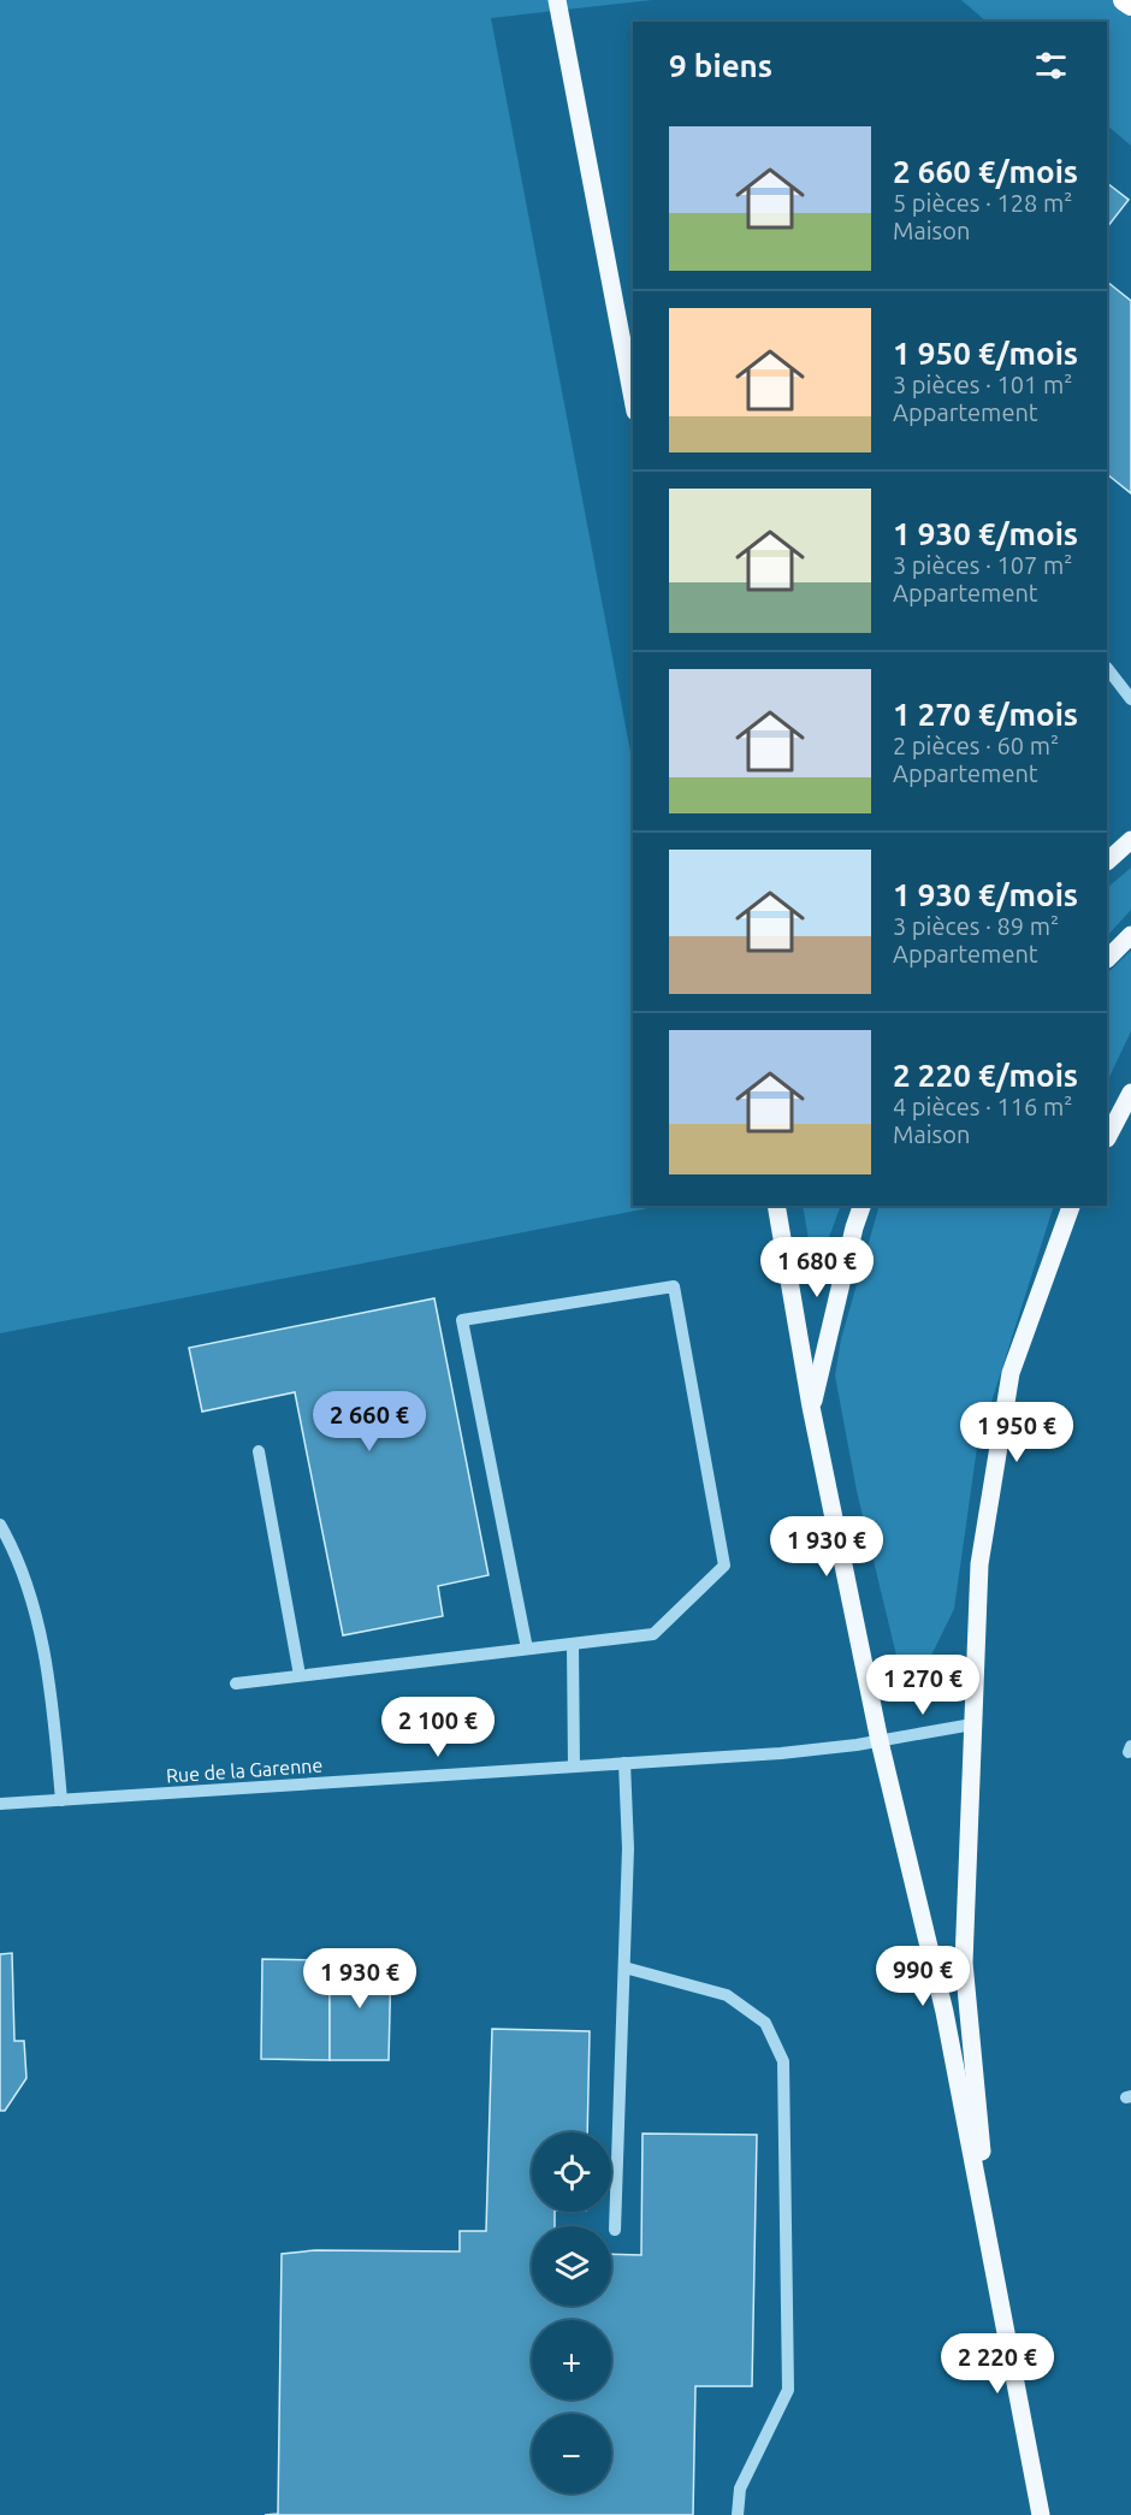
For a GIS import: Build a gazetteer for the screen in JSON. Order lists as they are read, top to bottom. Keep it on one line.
{"streets":{"street":["Rue de la Garenne"]},"page":{"heading":"9 biens","list":[{"name":"2 660 €/mois","note":"5 pièces · 128 m² · Maison"},{"name":"1 950 €/mois","note":"3 pièces · 101 m² · Appartement"},{"name":"1 930 €/mois","note":"3 pièces · 107 m² · Appartement"},{"name":"1 270 €/mois","note":"2 pièces · 60 m² · Appartement"},{"name":"1 930 €/mois","note":"3 pièces · 89 m² · Appartement"},{"name":"2 220 €/mois","note":"4 pièces · 116 m² · Maison"}],"price":["1 680 €","2 660 €","1 950 €","1 930 €","1 270 €","2 100 €","990 €","1 930 €","2 220 €"],"map_buttons":["+","−"]}}
